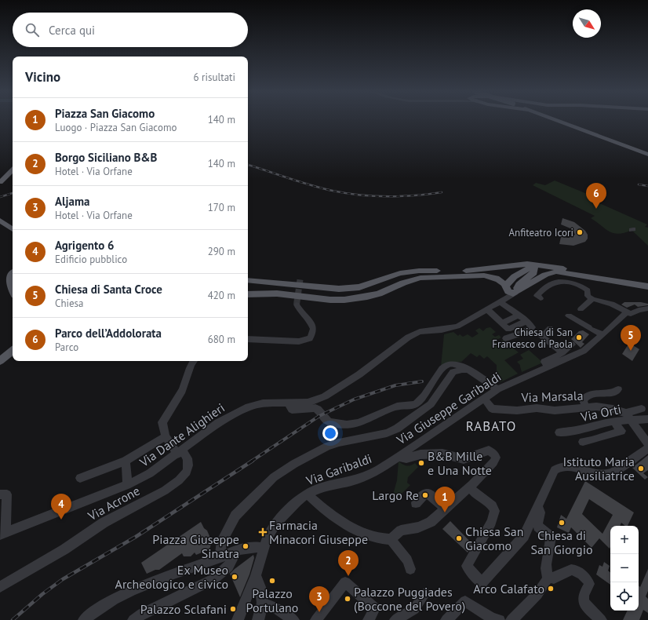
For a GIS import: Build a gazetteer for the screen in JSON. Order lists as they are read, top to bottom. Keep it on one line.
{"streets":{"main road":["Via Dante Alighieri"],"street":["Via Marsala","Via Giuseppe Garibaldi","Via Orti","Via Garibaldi","Via Acrone"]},"crossings":[["Via Marsala","Via Giuseppe Garibaldi"],["Via Marsala","Via Orti"],["Via Giuseppe Garibaldi","Via Garibaldi"],["Via Dante Alighieri","Via Acrone"]],"districts":["RABATO"],"places":{"other":["Anfiteatro Icori","Chiesa di San Francesco di Paola","B&B Mille e Una Notte","Istituto Maria Ausiliatrice","Largo Re","Chiesa di San Giorgio","Chiesa San Giacomo","Piazza Giuseppe Sinatra","Ex Museo Archeologico e civico","Palazzo Portulano","Arco Calafato","Palazzo Puggiades (Boccone del Povero)","Palazzo Sclafani"],"health":["Farmacia Minacori Giuseppe"]},"north":"bottom right","page":{"search":"Cerca qui","heading":["Vicino","6 risultati"],"list":[{"mark":"1","name":"Piazza San Giacomo","note":"Luogo · Piazza San Giacomo","value":"140 m"},{"mark":"2","name":"Borgo Siciliano B&B","note":"Hotel · Via Orfane","value":"140 m"},{"mark":"3","name":"Aljama","note":"Hotel · Via Orfane","value":"170 m"},{"mark":"4","name":"Agrigento 6","note":"Edificio pubblico","value":"290 m"},{"mark":"5","name":"Chiesa di Santa Croce","note":"Chiesa","value":"420 m"},{"mark":"6","name":"Parco dell’Addolorata","note":"Parco","value":"680 m"}],"pins":["6","5","1","4","2","3"],"map_buttons":["+","−"]}}
